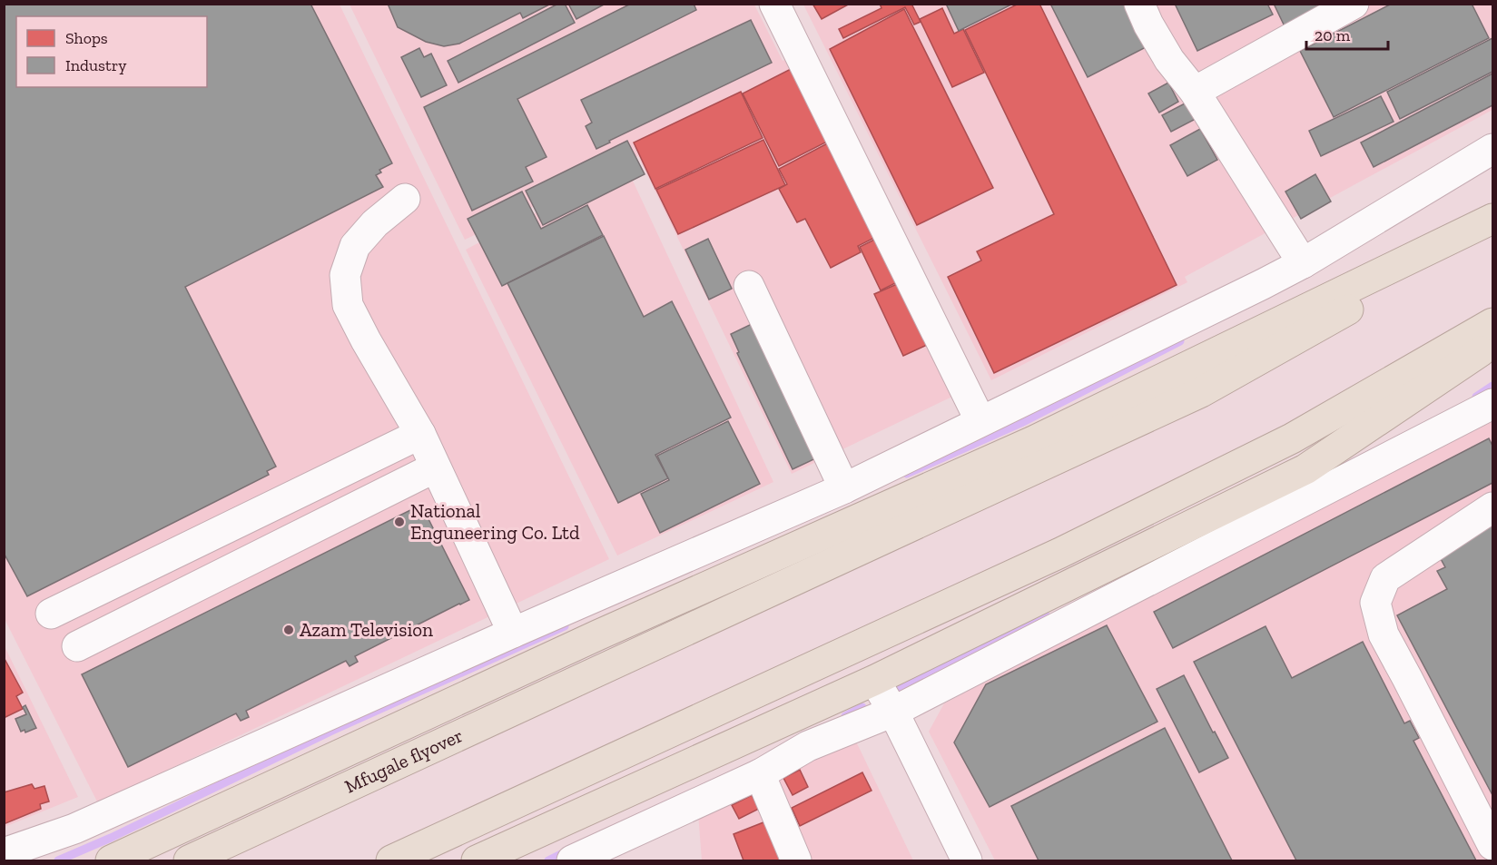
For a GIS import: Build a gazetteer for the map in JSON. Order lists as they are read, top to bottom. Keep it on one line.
{"streets":{"highway":["Mfugale flyover"]},"places":["National Enguneering Co. Ltd","Azam Television"],"legend":["Shops","Industry"],"scale_bar":"20 m"}
